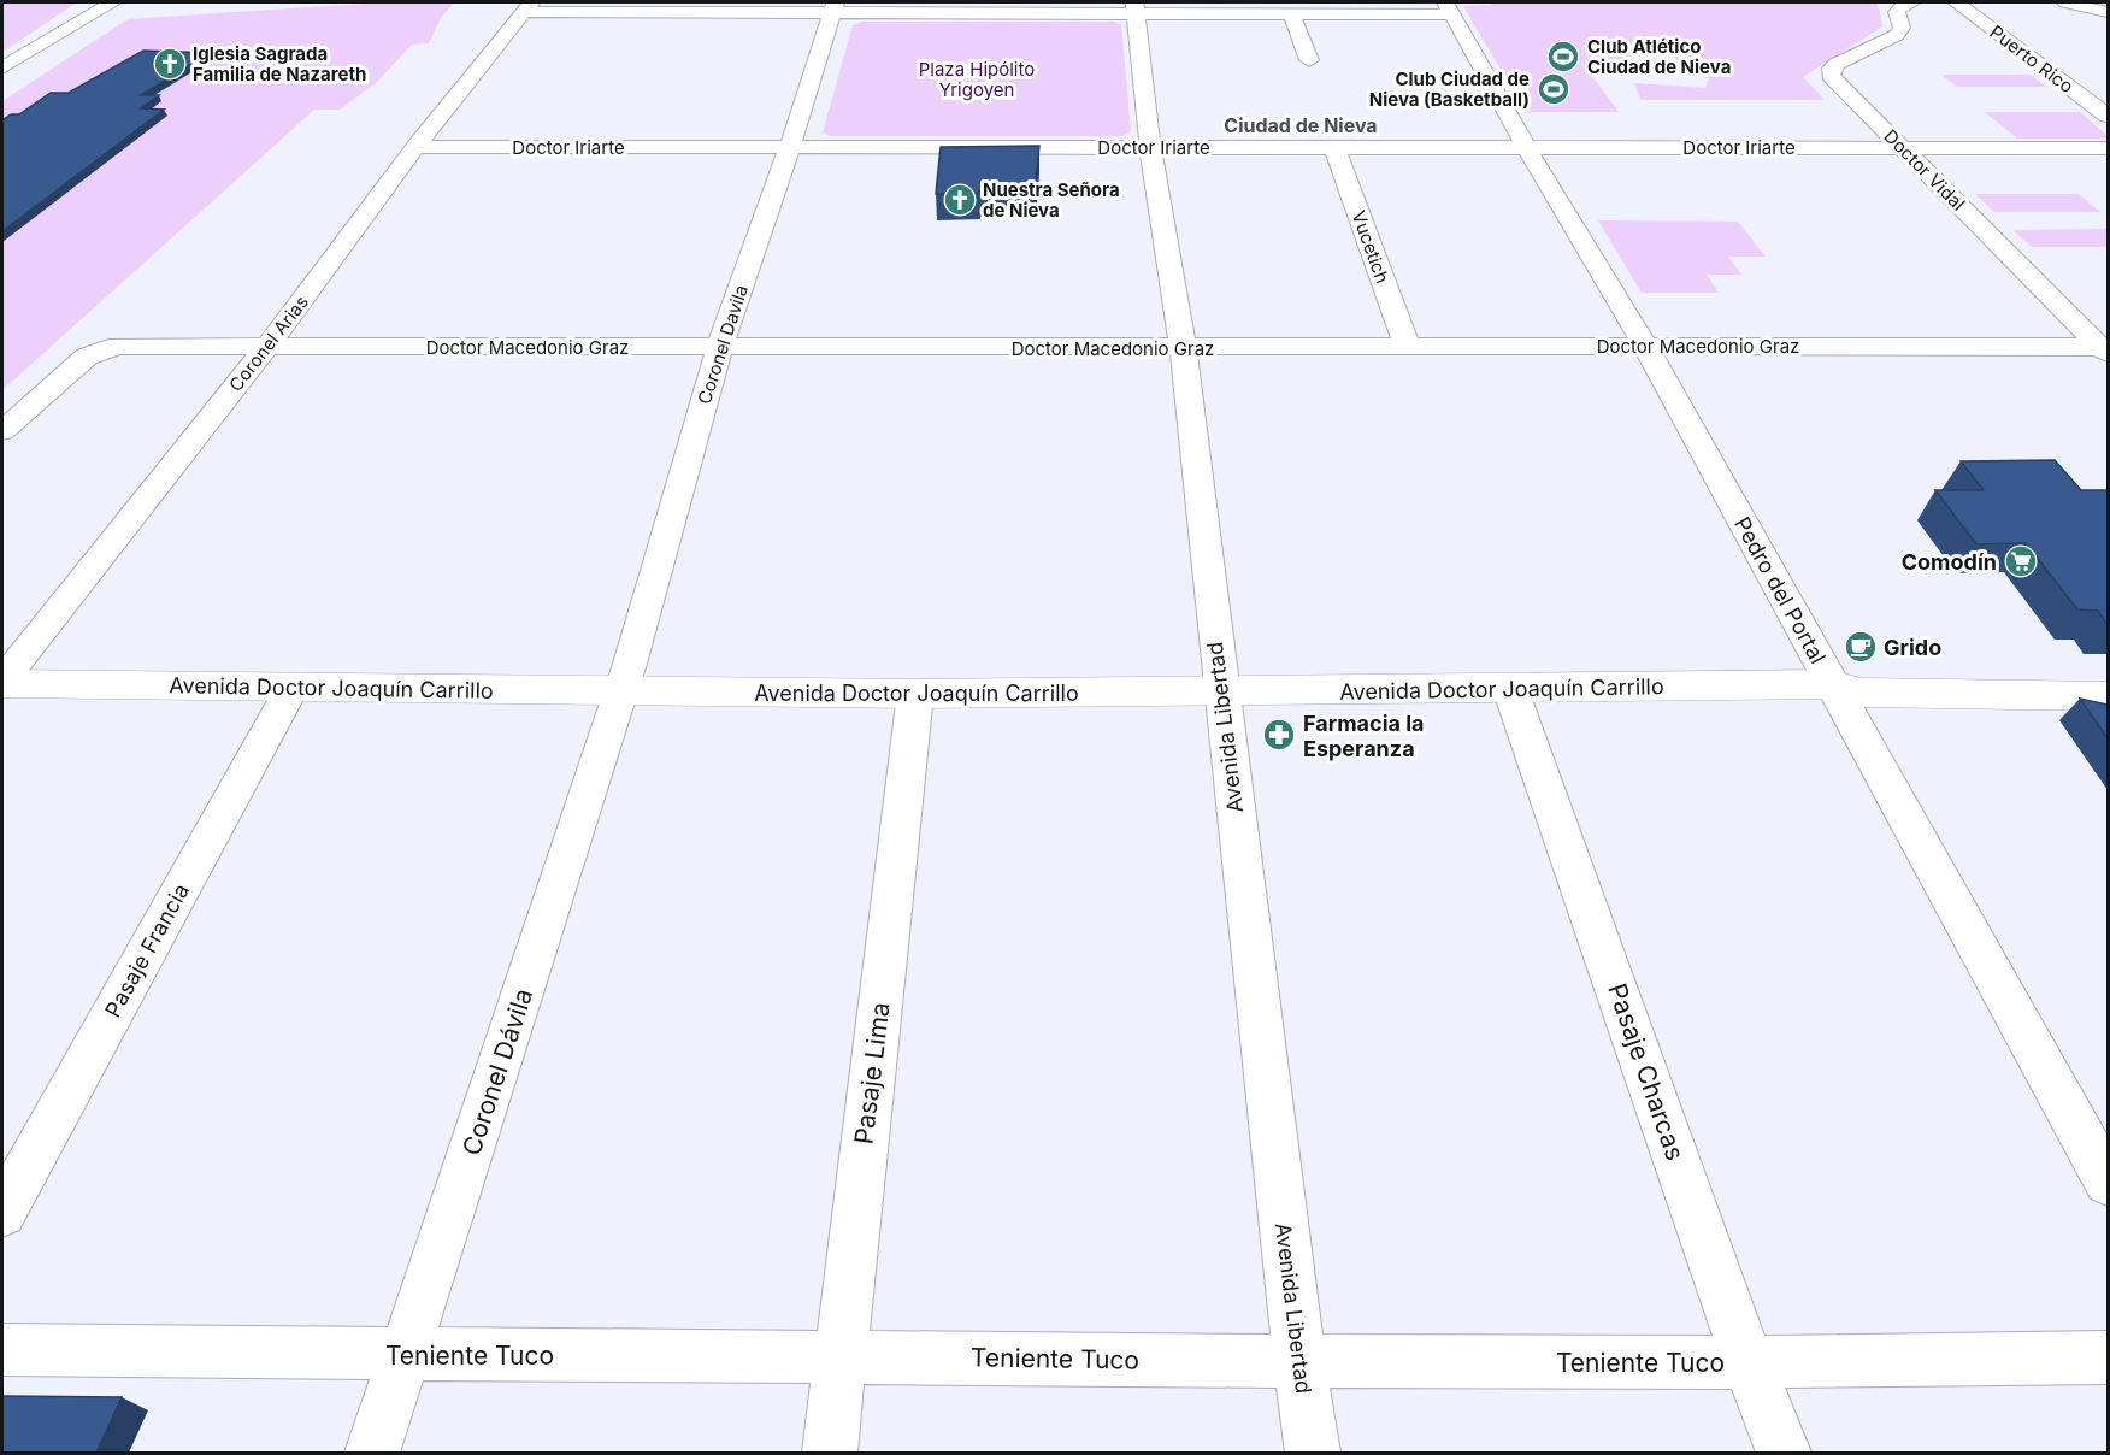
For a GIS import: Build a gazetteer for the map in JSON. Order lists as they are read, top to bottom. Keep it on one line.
{"streets":{"main road":["Avenida Doctor Joaquín Carrillo"],"street":["Puerto Rico","Doctor Iriarte","Doctor Vidal","Vucetich","Coronel Arias","Coronel Davila","Doctor Macedonio Graz","Pedro del Portal","Avenida Libertad","Pasaje Francia","Coronel Dávila","Pasaje Charcas","Pasaje Lima","Teniente Tuco"]},"crossings":[["Doctor Iriarte","Doctor Vidal"],["Doctor Iriarte","Vucetich"],["Doctor Iriarte","Coronel Arias"],["Doctor Iriarte","Coronel Davila"],["Doctor Iriarte","Pedro del Portal"],["Doctor Iriarte","Avenida Libertad"],["Doctor Vidal","Doctor Macedonio Graz"],["Vucetich","Doctor Macedonio Graz"],["Coronel Arias","Doctor Macedonio Graz"],["Coronel Arias","Avenida Doctor Joaquín Carrillo"],["Coronel Davila","Doctor Macedonio Graz"],["Coronel Davila","Avenida Doctor Joaquín Carrillo"],["Coronel Davila","Coronel Dávila"],["Doctor Macedonio Graz","Pedro del Portal"],["Doctor Macedonio Graz","Avenida Libertad"],["Pedro del Portal","Avenida Doctor Joaquín Carrillo"],["Avenida Doctor Joaquín Carrillo","Avenida Libertad"],["Avenida Doctor Joaquín Carrillo","Pasaje Francia"],["Avenida Doctor Joaquín Carrillo","Coronel Dávila"],["Avenida Doctor Joaquín Carrillo","Pasaje Charcas"],["Avenida Doctor Joaquín Carrillo","Pasaje Lima"],["Avenida Libertad","Teniente Tuco"],["Coronel Dávila","Teniente Tuco"],["Pasaje Charcas","Teniente Tuco"],["Pasaje Lima","Teniente Tuco"]],"districts":["Ciudad de Nieva"],"parks":["Plaza Hipólito Yrigoyen"],"places":{"sports":["Club Atlético Ciudad de Nieva","Club Ciudad de Nieva (Basketball)"],"church":["Iglesia Sagrada Familia de Nazareth","Nuestra Señora de Nieva"],"supermarket":["Comodín"],"cafe":["Grido"],"pharmacy":["Farmacia la Esperanza"]}}
